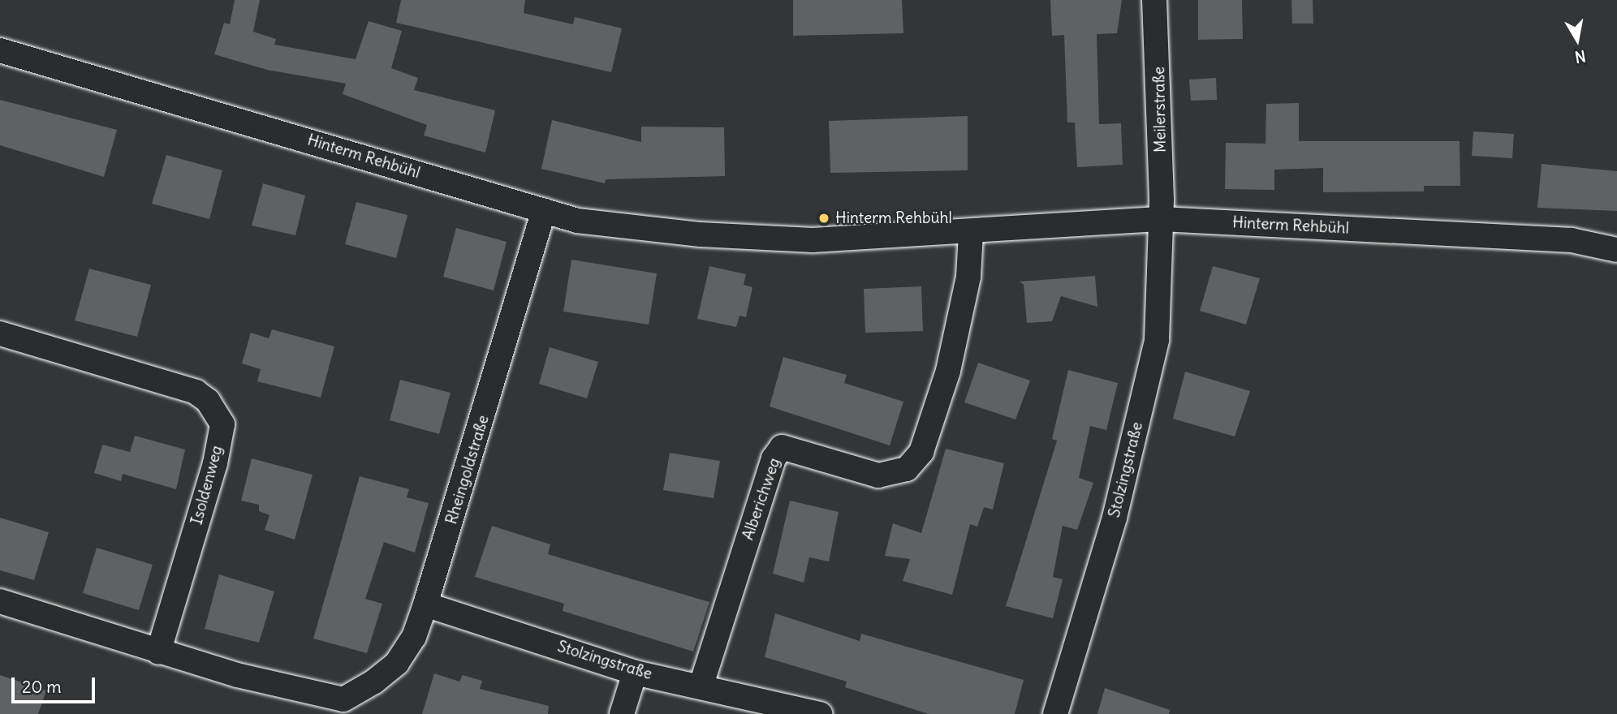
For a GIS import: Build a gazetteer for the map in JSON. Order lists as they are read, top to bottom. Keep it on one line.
{"streets":{"street":["Meilerstraße","Hinterm Rehbühl","Rheingoldstraße","Stolzingstraße","Isoldenweg","Alberichweg"]},"crossings":[["Meilerstraße","Hinterm Rehbühl"],["Meilerstraße","Stolzingstraße"],["Hinterm Rehbühl","Rheingoldstraße"],["Hinterm Rehbühl","Stolzingstraße"],["Hinterm Rehbühl","Alberichweg"],["Rheingoldstraße","Stolzingstraße"],["Rheingoldstraße","Isoldenweg"],["Stolzingstraße","Alberichweg"]],"places":["Hinterm Rehbühl"],"scale_bar":"20 m","north":"bottom"}
